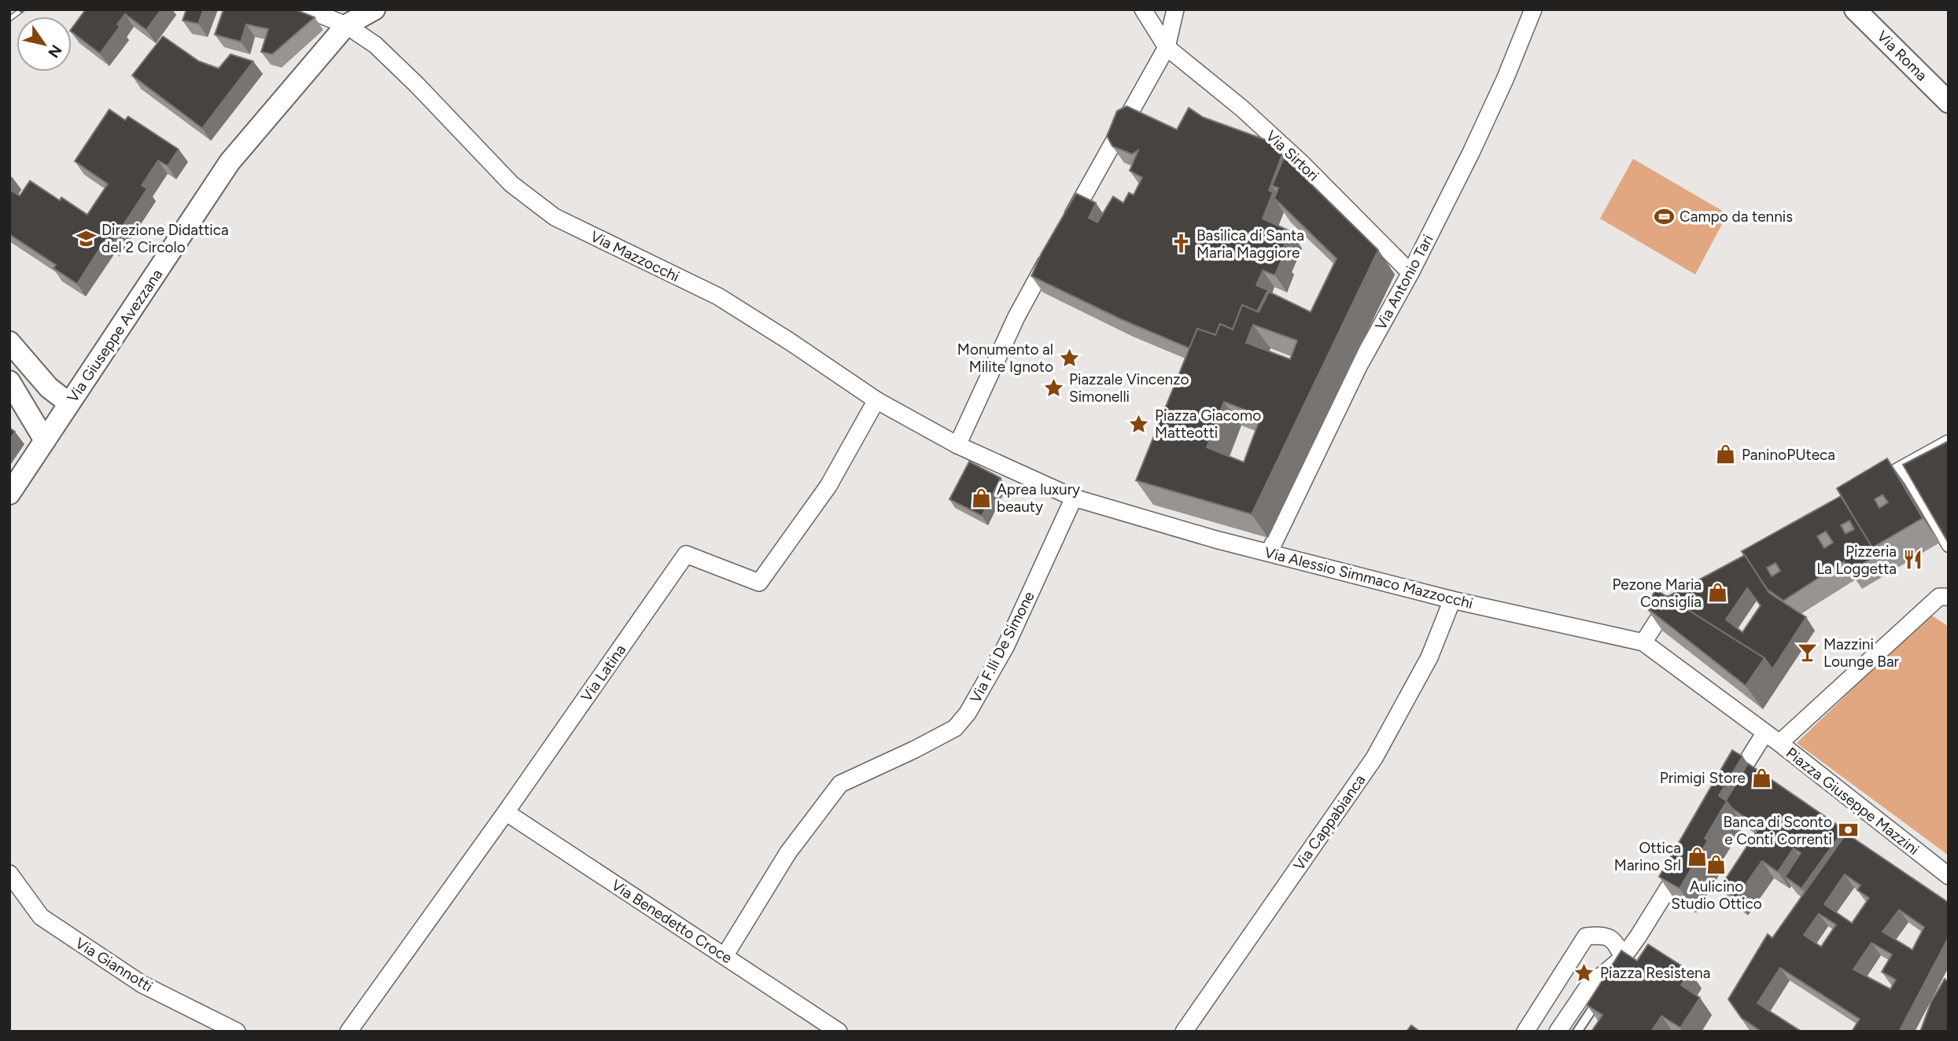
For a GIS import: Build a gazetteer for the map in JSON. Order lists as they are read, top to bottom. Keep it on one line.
{"streets":{"street":["Via Roma","Via Sirtori","Via Mazzocchi","Via Antonio Tari","Via Giuseppe Avezzana","Via Alessio Simmaco Mazzocchi","Via F.lli De Simone","Via Latina","Piazza Giuseppe Mazzini","Via Cappabianca","Via Benedetto Croce","Via Giannotti"]},"crossings":[["Via Sirtori","Via Antonio Tari"],["Via Mazzocchi","Via Giuseppe Avezzana"],["Via Mazzocchi","Via Alessio Simmaco Mazzocchi"],["Via Mazzocchi","Via Latina"],["Via Antonio Tari","Via Alessio Simmaco Mazzocchi"],["Via Alessio Simmaco Mazzocchi","Via F.lli De Simone"],["Via Alessio Simmaco Mazzocchi","Piazza Giuseppe Mazzini"],["Via Alessio Simmaco Mazzocchi","Via Cappabianca"],["Via F.lli De Simone","Via Benedetto Croce"],["Via Latina","Via Benedetto Croce"]],"places":{"sports":["Campo da tennis"],"school or university":["Direzione Didattica del 2 Circolo"],"church":["Basilica di Santa Maria Maggiore"],"place":["Monumento al Milite Ignoto","Piazzale Vincenzo Simonelli","Piazza Giacomo Matteotti","Piazza Resistena"],"shop":["PaninoPUteca","Aprea luxury beauty","Pezone Maria Consiglia","Primigi Store","Ottica Marino Srl","Aulicino Studio Ottico"],"restaurant":["Pizzeria La Loggetta"],"bar":["Mazzini Lounge Bar"],"bank":["Banca di Sconto e Conti Correnti"]},"north":"bottom right"}
